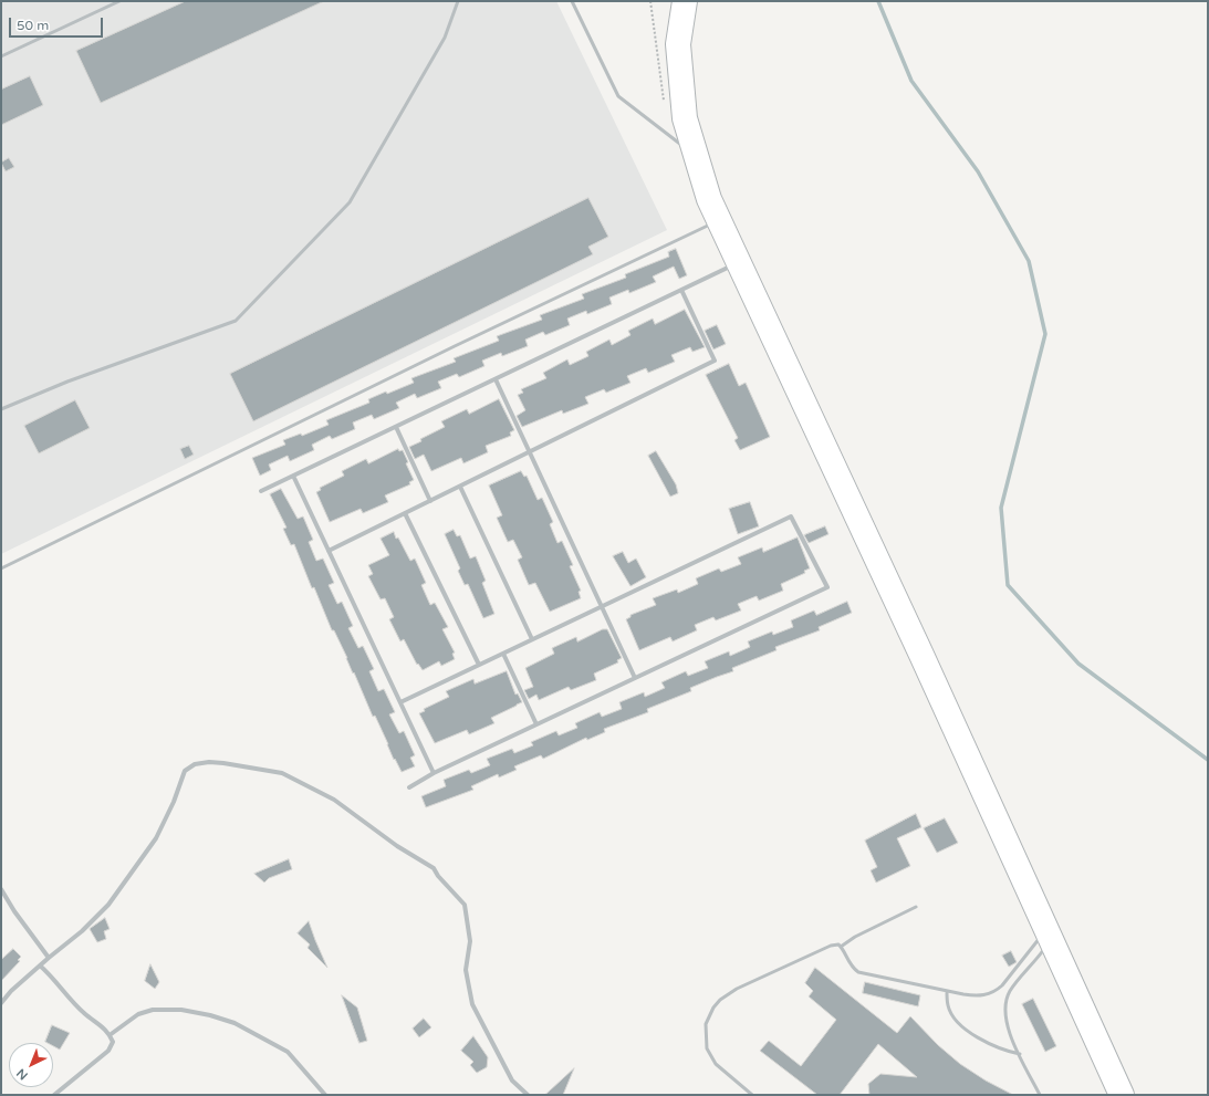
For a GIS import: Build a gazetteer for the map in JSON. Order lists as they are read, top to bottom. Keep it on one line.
{"scale_bar":"50 m","north":"bottom left"}
